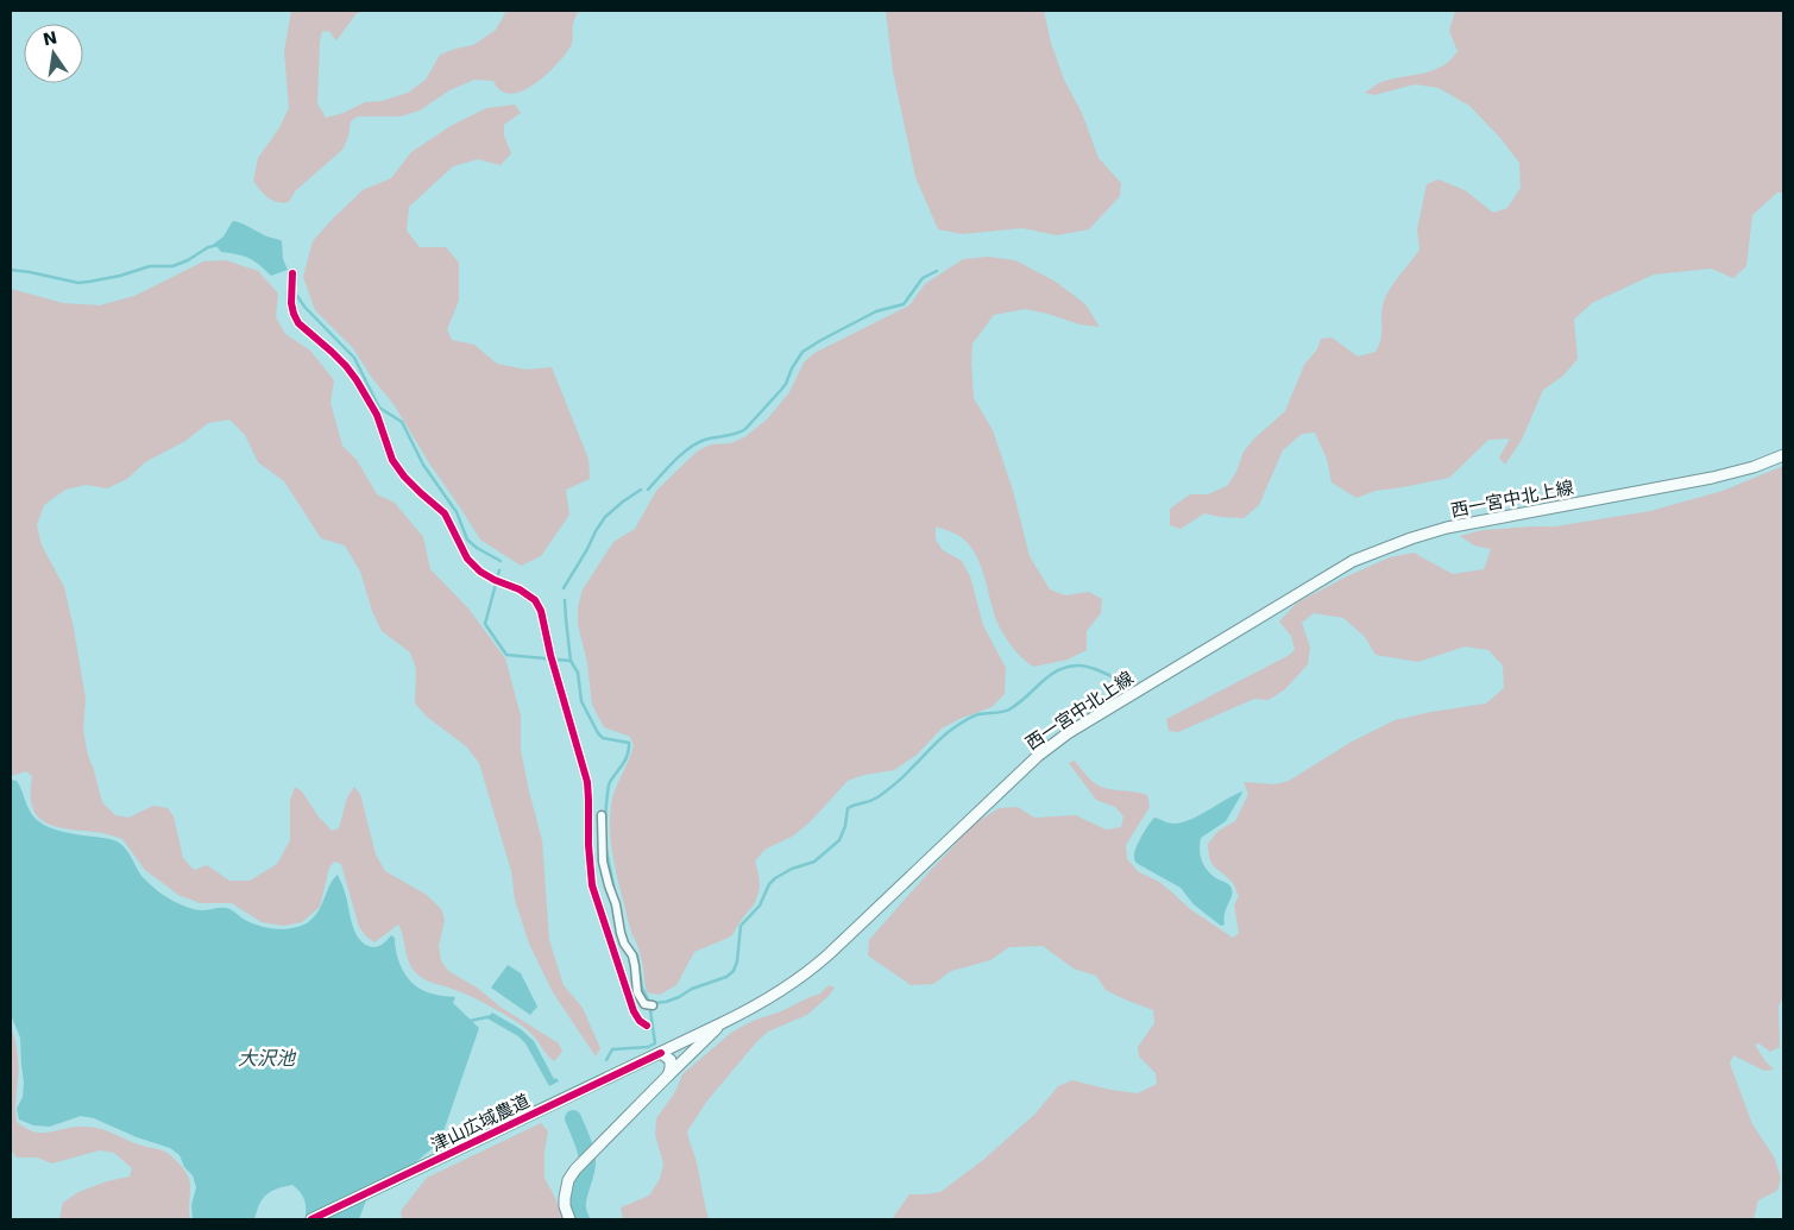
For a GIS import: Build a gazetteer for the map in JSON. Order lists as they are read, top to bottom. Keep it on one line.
{"streets":{"main road":["西一宮中北上線","津山広域農道"]},"crossings":[["西一宮中北上線","津山広域農道"]],"water":["大沢池"],"north":"top"}
